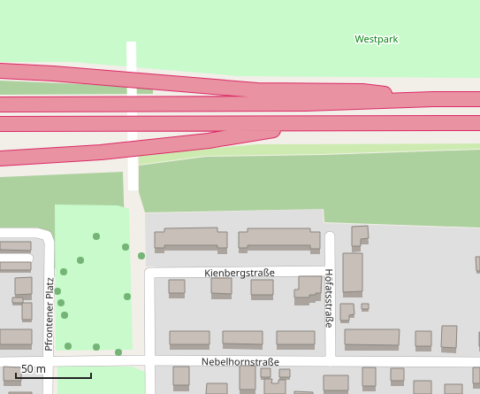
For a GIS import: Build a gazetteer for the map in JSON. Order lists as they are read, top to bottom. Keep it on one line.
{"streets":{"street":["Kienbergstraße","Höfatsstraße","Pfrontener Platz","Nebelhornstraße"]},"crossings":[["Kienbergstraße","Höfatsstraße"],["Kienbergstraße","Nebelhornstraße"],["Höfatsstraße","Nebelhornstraße"],["Pfrontener Platz","Nebelhornstraße"]],"parks":["Westpark"],"scale_bar":"50 m"}
